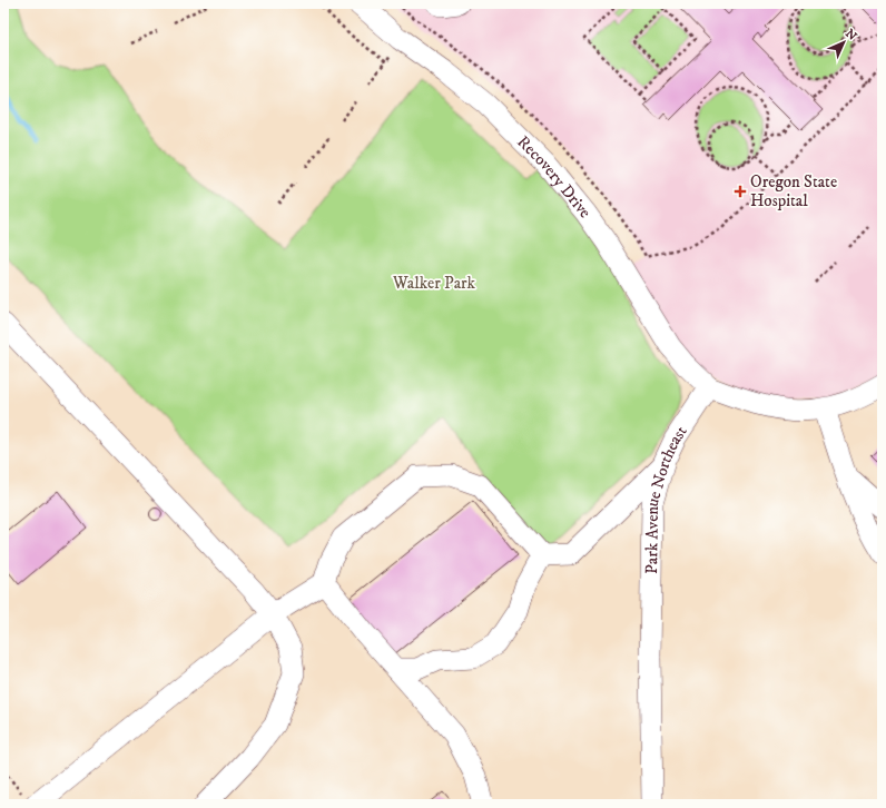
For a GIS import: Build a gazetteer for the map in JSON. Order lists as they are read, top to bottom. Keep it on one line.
{"streets":{"street":["Recovery Drive","Park Avenue Northeast"]},"crossings":[["Recovery Drive","Park Avenue Northeast"]],"parks":["Walker Park"],"places":{"health":["Oregon State Hospital"]},"north":"top right"}
